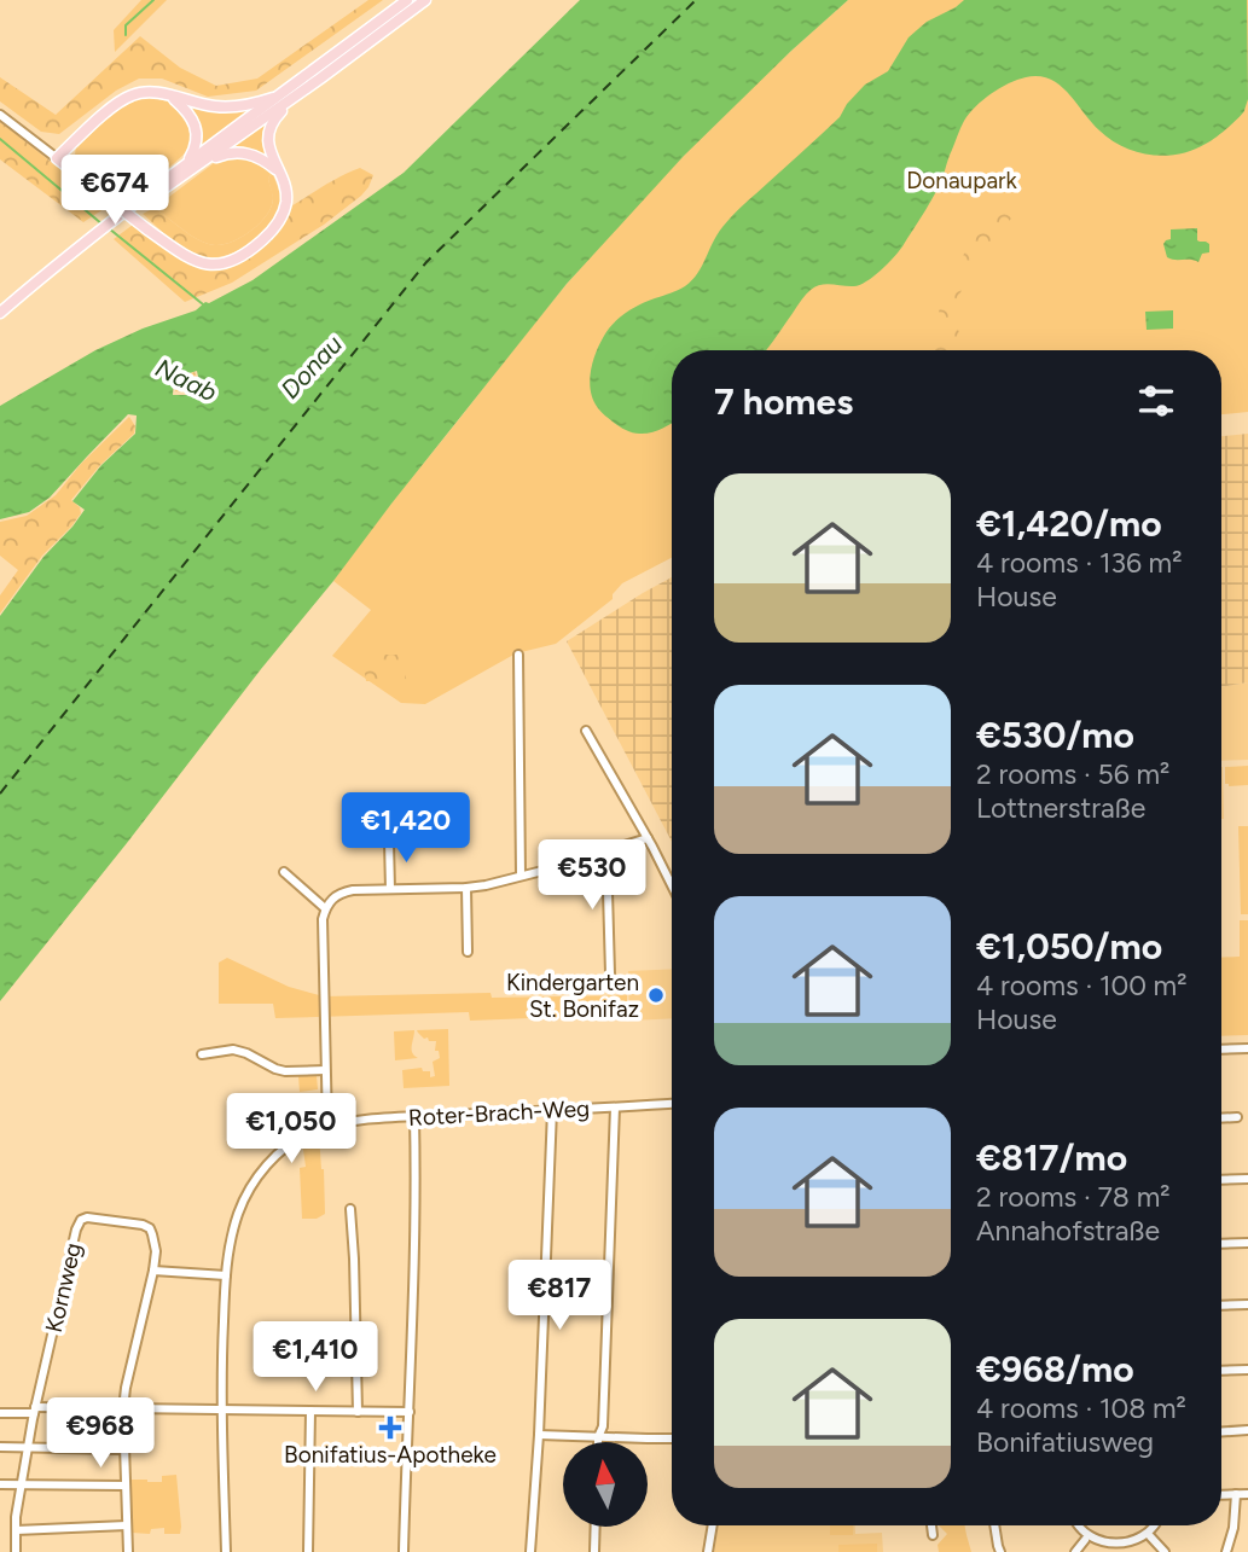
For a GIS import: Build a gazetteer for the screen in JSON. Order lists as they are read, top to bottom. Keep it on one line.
{"streets":{"street":["Roter-Brach-Weg","Kornweg"]},"water":["Donau","Naab"],"parks":["Donaupark"],"places":{"other":["Kindergarten St. Bonifaz"],"health":["Bonifatius-Apotheke"]},"north":"top","page":{"price":["€674","€1,420","€530","€1,050","€817","€1,410","€968"],"heading":"7 homes","list":[{"name":"€1,420/mo","note":"4 rooms · 136 m² · House"},{"name":"€530/mo","note":"2 rooms · 56 m² · Lottnerstraße"},{"name":"€1,050/mo","note":"4 rooms · 100 m² · House"},{"name":"€817/mo","note":"2 rooms · 78 m² · Annahofstraße"},{"name":"€968/mo","note":"4 rooms · 108 m² · Bonifatiusweg"}]}}
